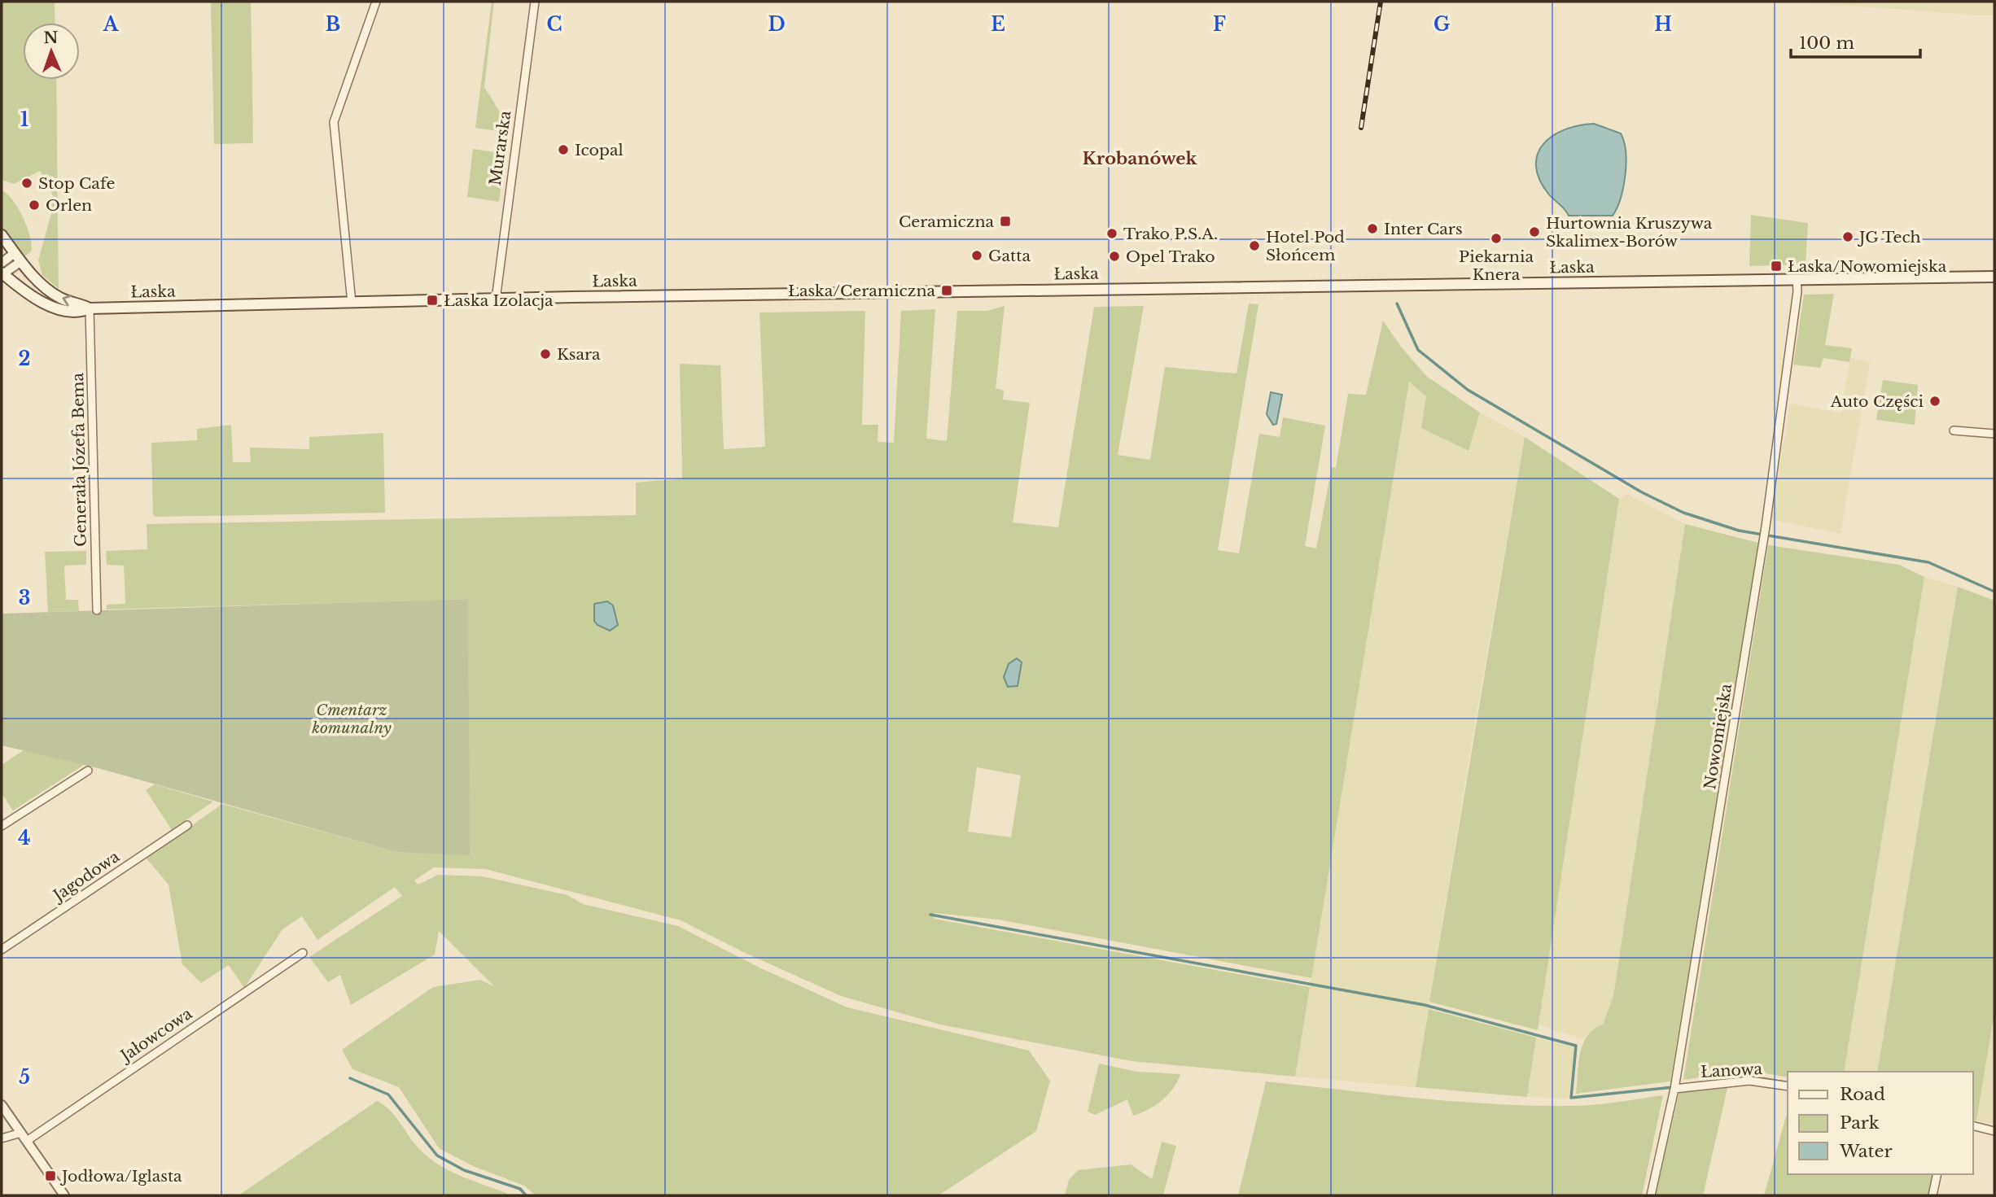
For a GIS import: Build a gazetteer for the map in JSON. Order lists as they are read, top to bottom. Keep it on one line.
{"streets":{"main road":["Łaska"],"street":["Murarska","Generała Józefa Bema","Nowomiejska","Jagodowa","Jałowcowa","Łanowa"]},"crossings":[["Murarska","Łaska"],["Łaska","Generała Józefa Bema"],["Łaska","Nowomiejska"],["Nowomiejska","Łanowa"]],"districts":["Krobanówek"],"parks":["Cmentarz komunalny"],"places":{"other":["Icopal","Stop Cafe","Orlen","Inter Cars","Hurtownia Kruszywa Skalimex-Borów","Trako P.S.A.","JG Tech","Piekarnia Knera","Hotel Pod Słońcem","Gatta","Opel Trako","Ksara","Auto Części"],"transit":["Ceramiczna","Łaska/Nowomiejska","Łaska/Ceramiczna","Łaska Izolacja","Jodłowa/Iglasta"]},"legend":["Road","Park","Water"],"scale_bar":"100 m","north":"top","grid":{"columns":["A","B","C","D","E","F","G","H"],"rows":["1","2","3","4","5"]}}
